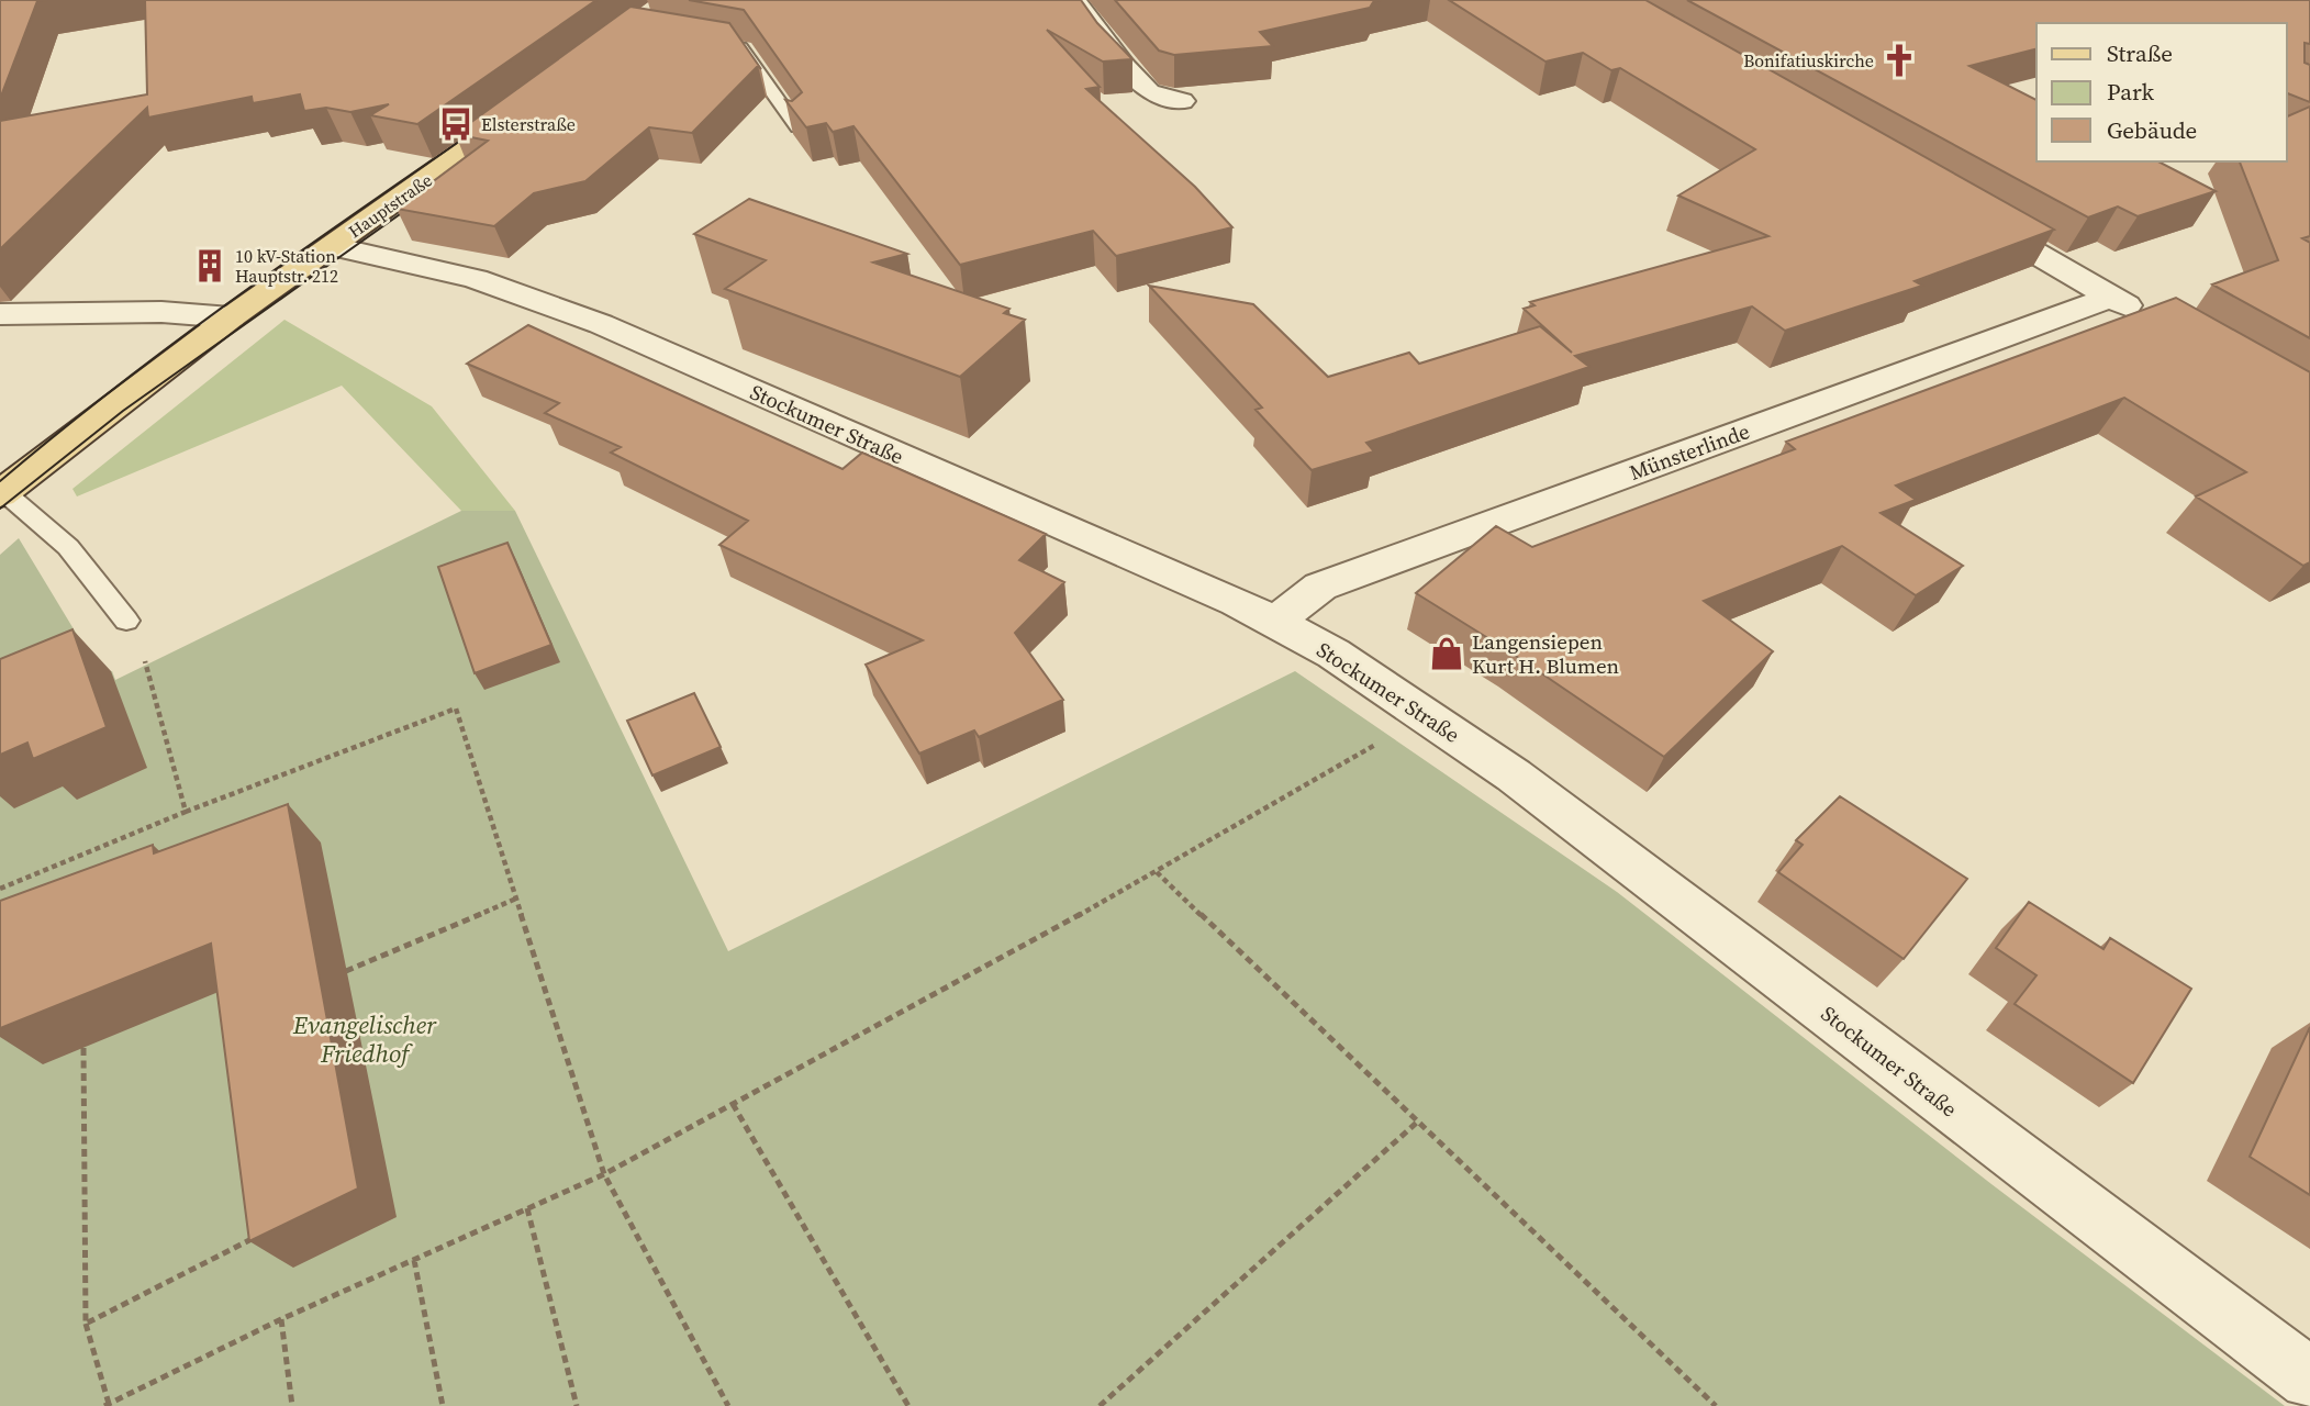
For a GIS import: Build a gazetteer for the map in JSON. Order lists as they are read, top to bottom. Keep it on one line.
{"streets":{"main road":["Hauptstraße"],"street":["Stockumer Straße","Münsterlinde"]},"crossings":[["Hauptstraße","Stockumer Straße"],["Stockumer Straße","Münsterlinde"]],"parks":["Evangelischer Friedhof"],"places":{"church":["Bonifatiuskirche"],"bus stop":["Elsterstraße"],"building":["10 kV-Station Hauptstr. 212"],"shop":["Langensiepen Kurt H. Blumen"]},"legend":["Straße","Park","Gebäude"]}
